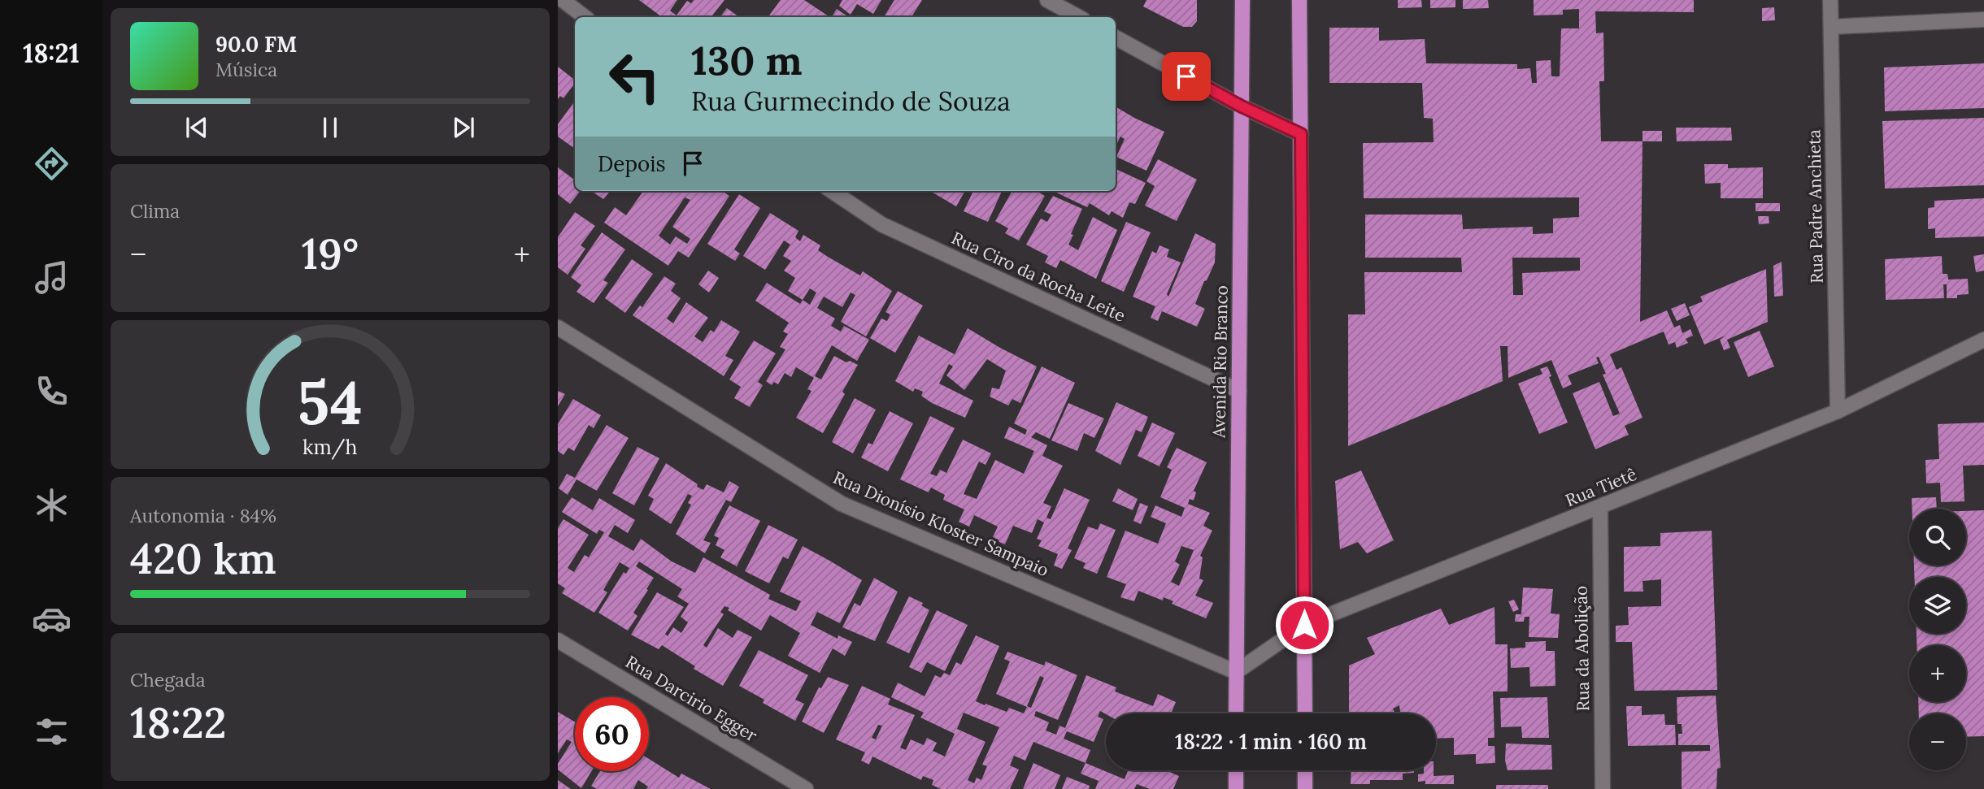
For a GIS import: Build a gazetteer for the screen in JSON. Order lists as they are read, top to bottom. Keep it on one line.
{"streets":{"main road":["Avenida Rio Branco"],"street":["Rua Padre Anchieta","Rua Ciro da Rocha Leite","Rua Tietê","Rua Dionísio Kloster Sampaio","Rua da Abolição","Rua Darcirio Egger"]},"crossings":[["Rua Padre Anchieta","Rua Tietê"],["Rua Ciro da Rocha Leite","Avenida Rio Branco"],["Avenida Rio Branco","Rua Tietê"],["Avenida Rio Branco","Rua Dionísio Kloster Sampaio"],["Rua Tietê","Rua Dionísio Kloster Sampaio"],["Rua Tietê","Rua da Abolição"]],"page":{"tabs":"18:21","turn":["130 m","Rua Gurmecindo de Souza"],"song":["90.0 FM","Música"],"then":"Depois","tile":["Clima",["Autonomia · 84%","420 km"],["Chegada","18:22"]],"heat":["−","19°","+"],"map_buttons":["+","−"],"limit":"60","trip":"18:22 · 1 min · 160 m","gauge":["54","km/h"]}}
